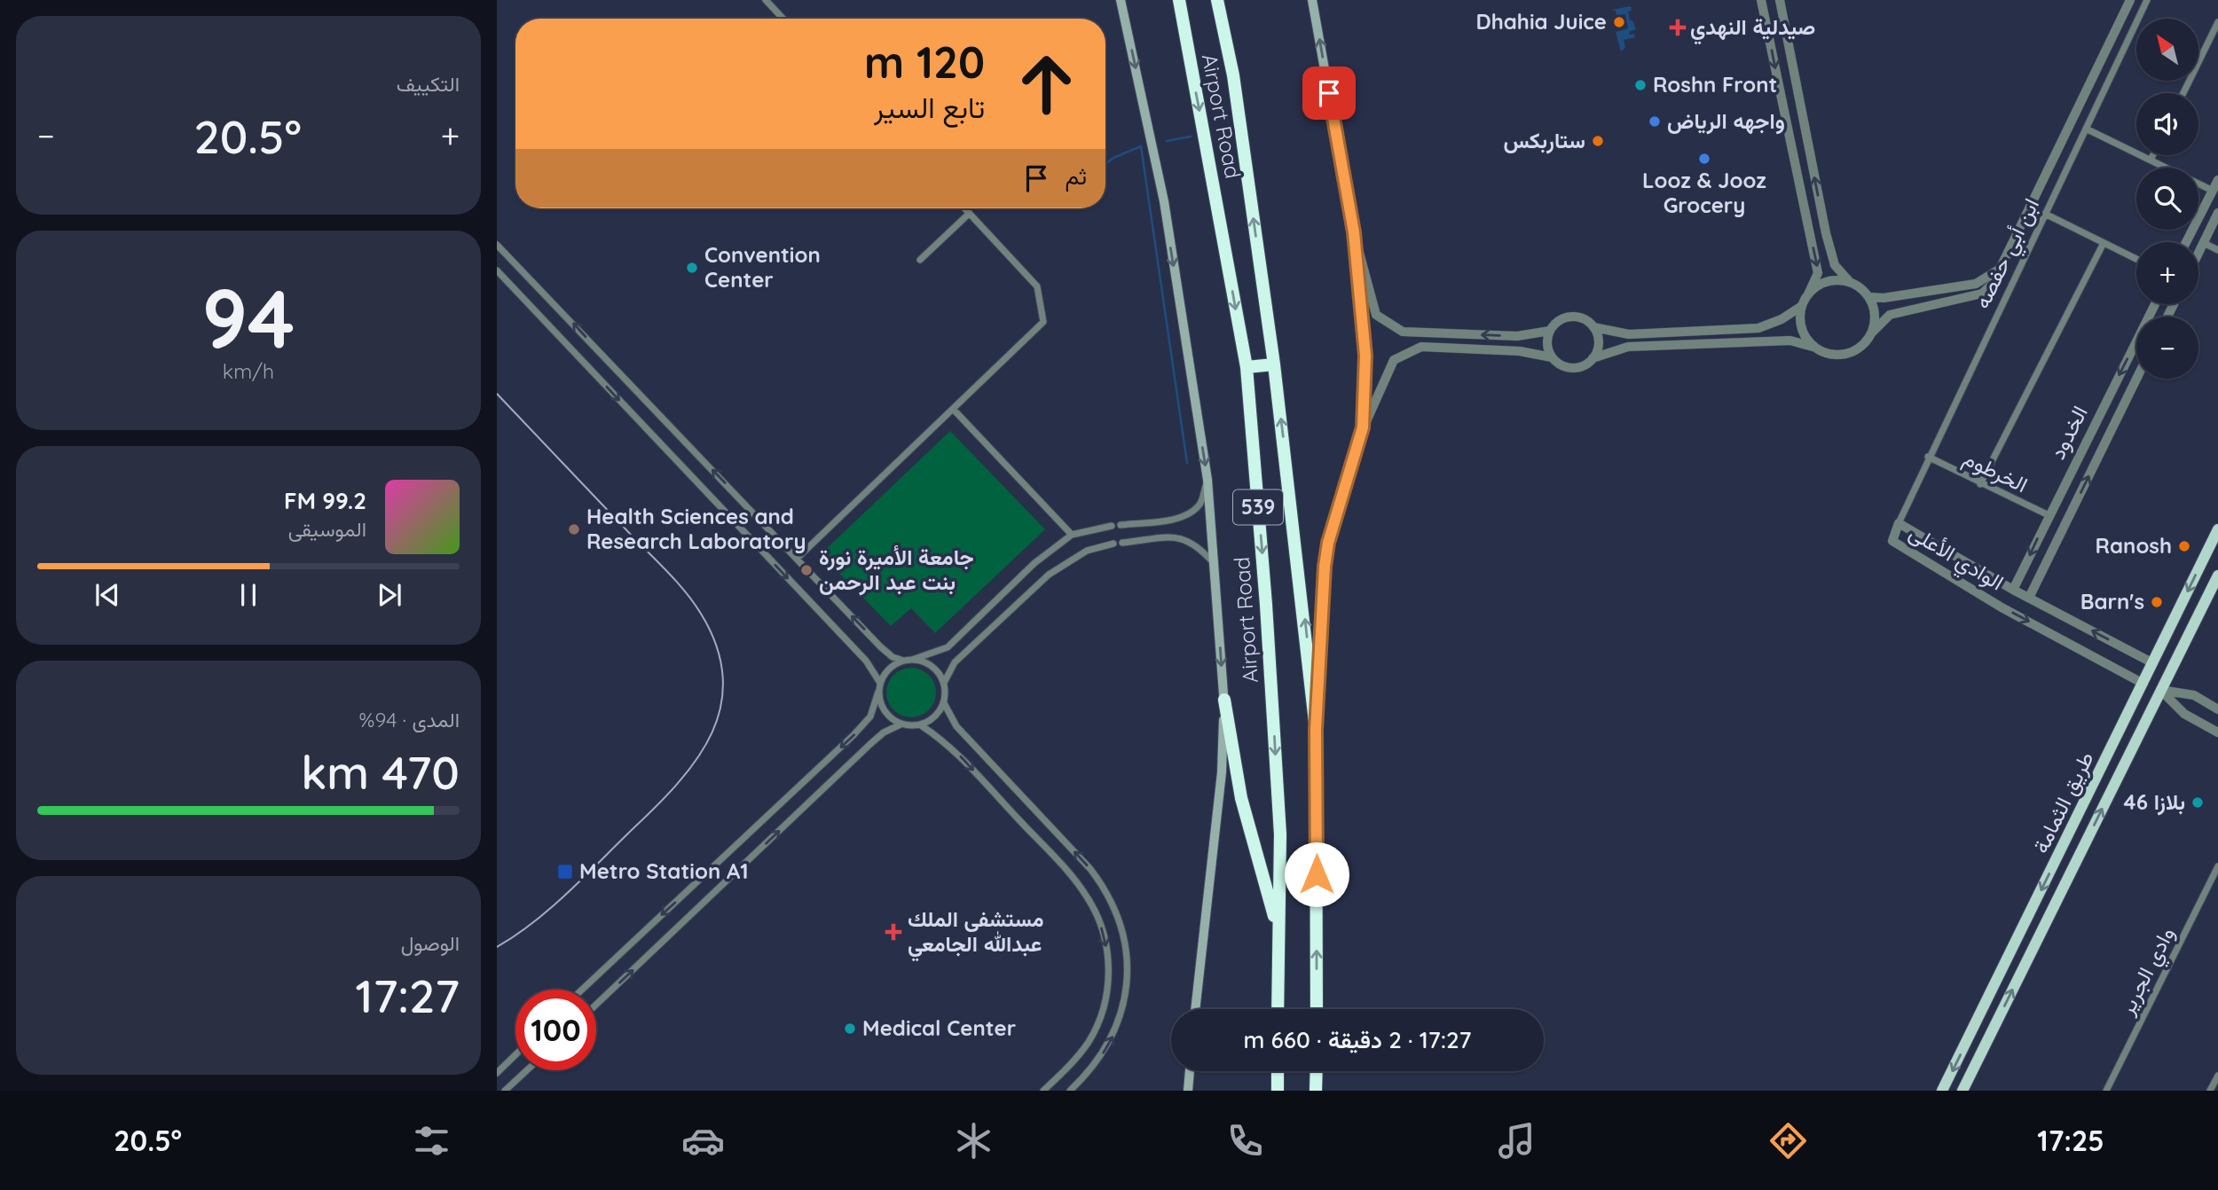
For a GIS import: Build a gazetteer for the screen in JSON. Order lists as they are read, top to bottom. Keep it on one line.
{"streets":{"highway":["Airport Road","539"],"main road":["طريق الثمامة"],"street":["ابن أبي حفصه","الخدود","الخرطوم","الوادي الأعلى","وادي الجرير"]},"crossings":[["ابن أبي حفصه","الخرطوم"],["ابن أبي حفصه","الوادي الأعلى"],["الخدود","الخرطوم"],["الخدود","الوادي الأعلى"],["الوادي الأعلى","طريق الثمامة"]],"places":{"other":["Dhahia Juice","Roshn Front","واجهه الرياض","ستاربكس","Looz & Jooz Grocery","Convention Center","Health Sciences and Research Laboratory","Ranosh","جامعة الأميرة نورة بنت عبد الرحمن","Barn's","بلازا 46","Medical Center"],"health":["صيدلية النهدي","مستشفى الملك عبدالله الجامعي"],"transit":["Metro Station A1"]},"north":"top left","page":{"tile":["التكييف",["94","km/h"],["المدى · 94%","470 km"],["الوصول","17:27"]],"map_buttons":["+","−"],"turn":["120 m","تابع السير"],"heat":["−","20.5°","+"],"then":"ثم","song":["99.2 FM","الموسيقى"],"limit":"100","trip":"17:27 · 2 دقيقة · 660 m","tabs":["17:25","20.5°"]}}
